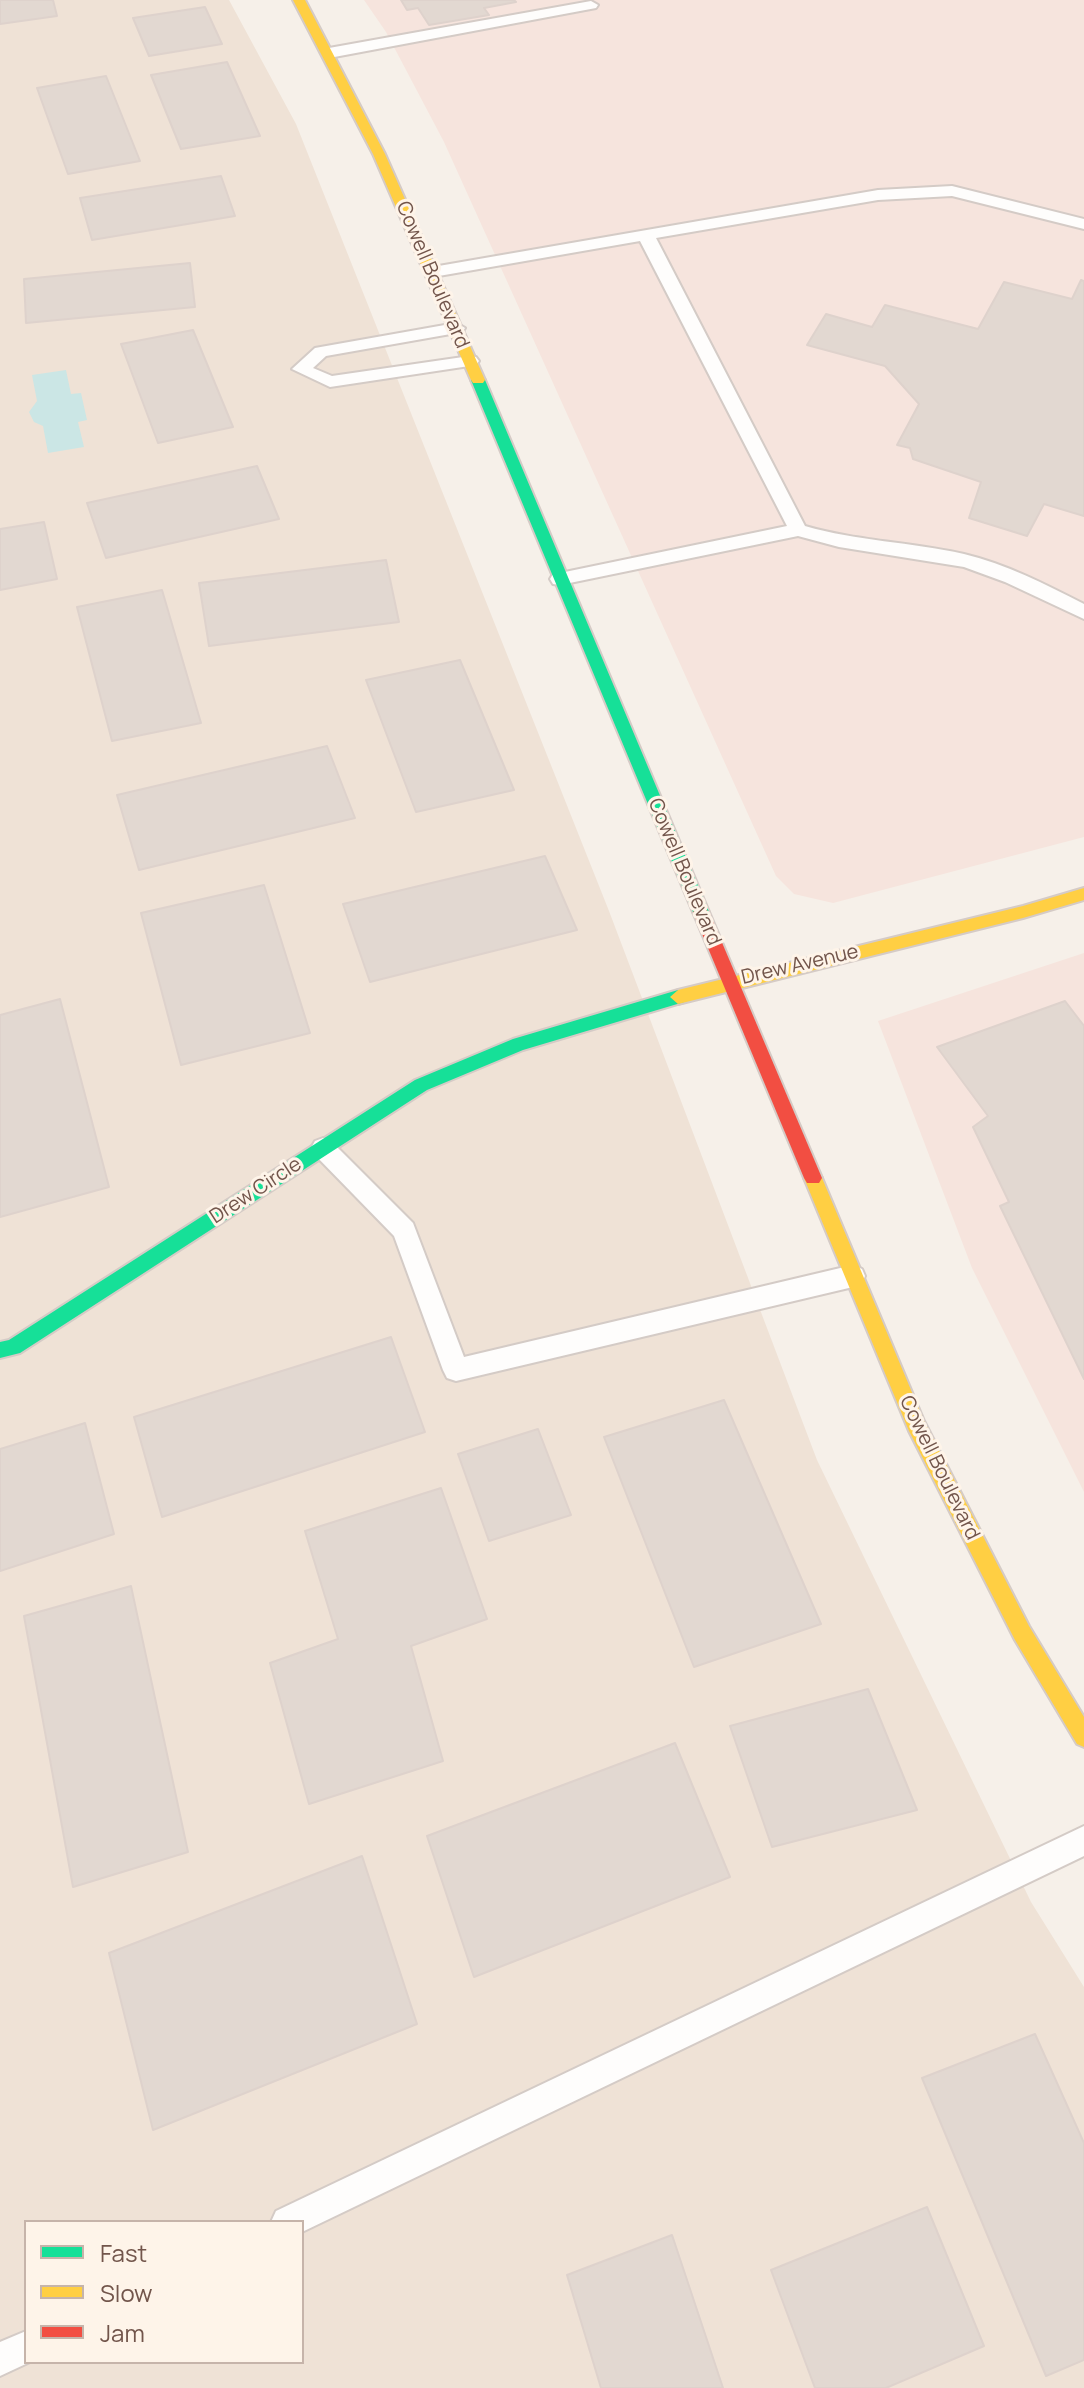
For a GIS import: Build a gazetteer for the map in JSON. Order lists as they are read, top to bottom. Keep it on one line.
{"streets":{"main road":["Cowell Boulevard","Drew Avenue","Drew Circle"]},"crossings":[["Cowell Boulevard","Drew Avenue"],["Drew Avenue","Drew Circle"]],"legend":["Fast","Slow","Jam"]}
